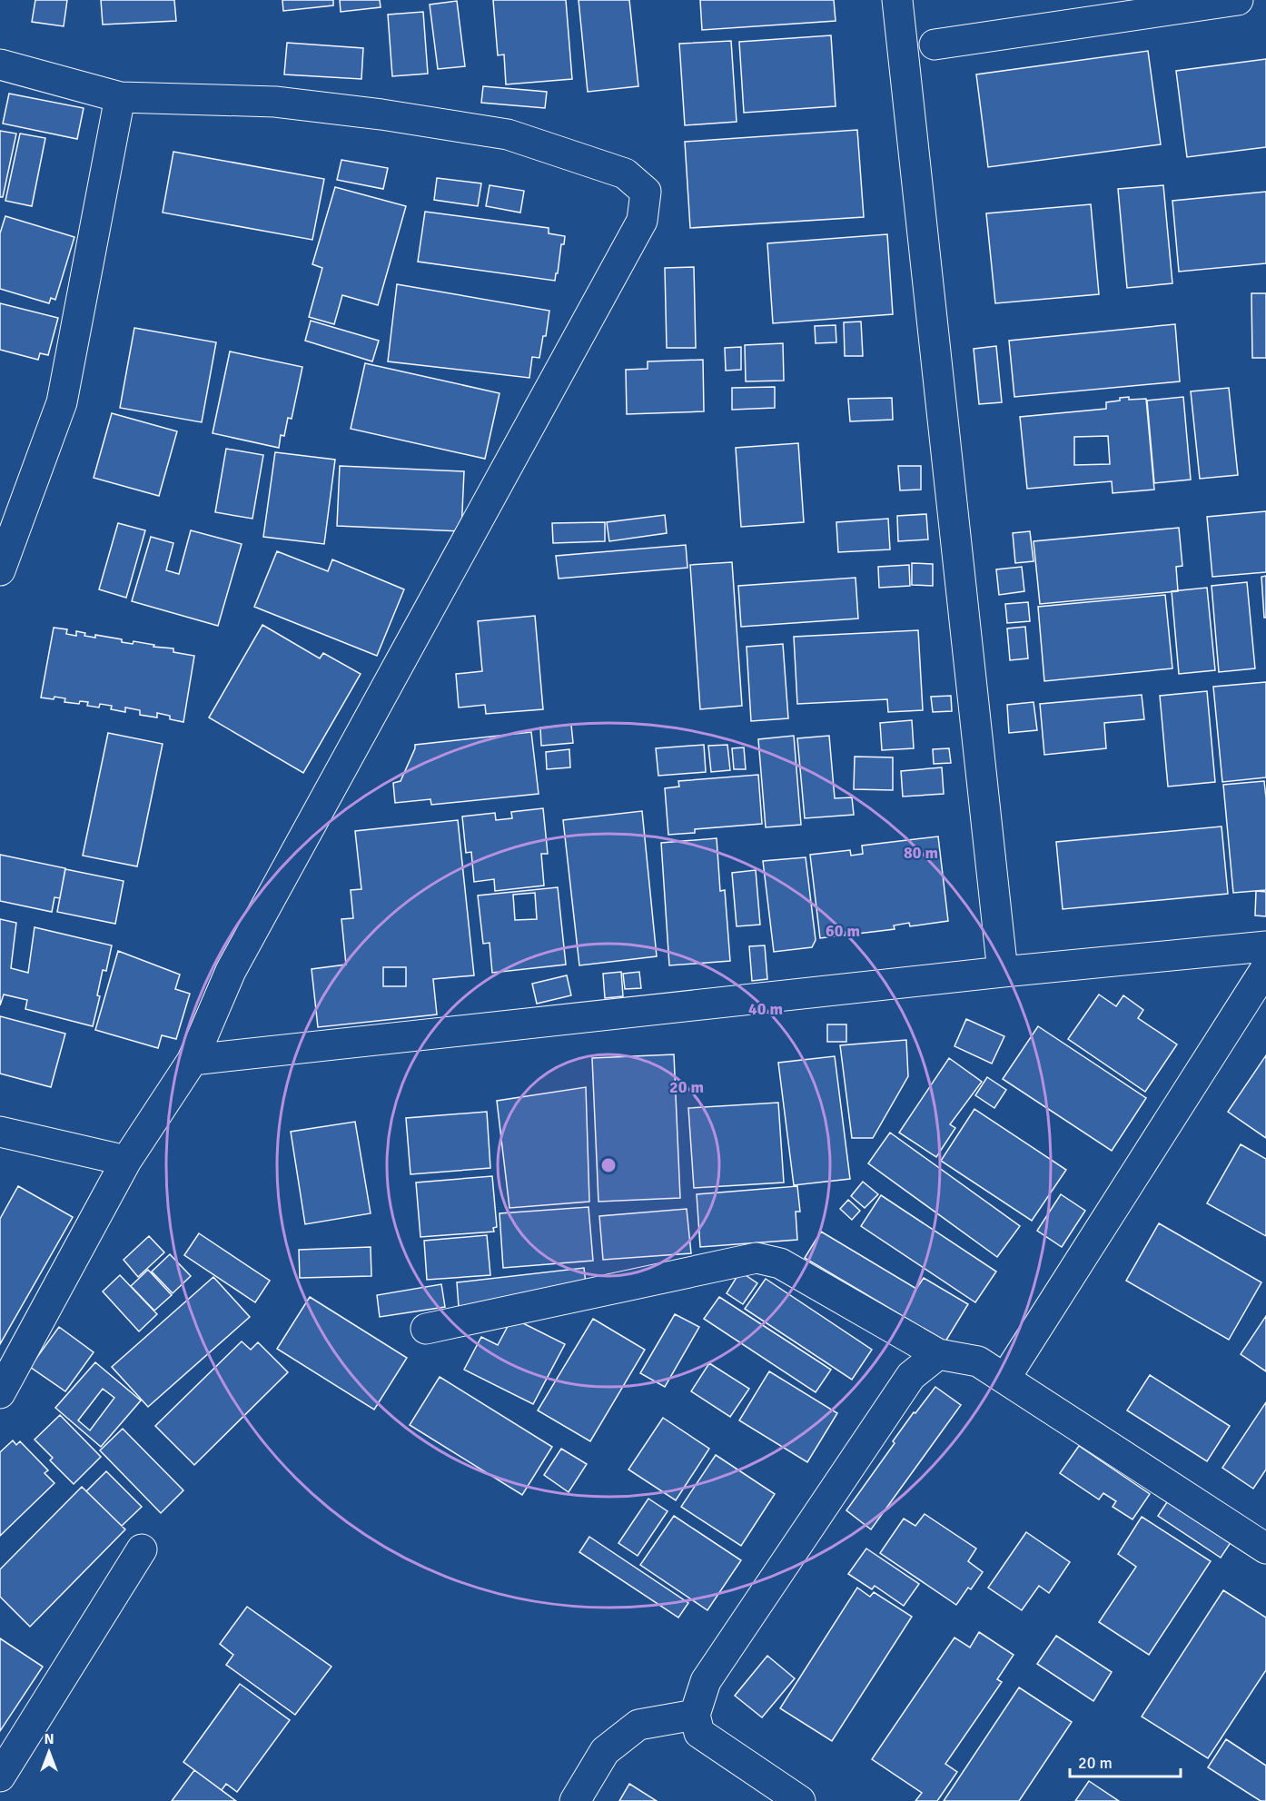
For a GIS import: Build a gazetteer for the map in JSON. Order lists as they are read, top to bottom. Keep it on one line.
{"scale_bar":"20 m","north":"top","rings":["80 m","60 m","40 m","20 m"]}
